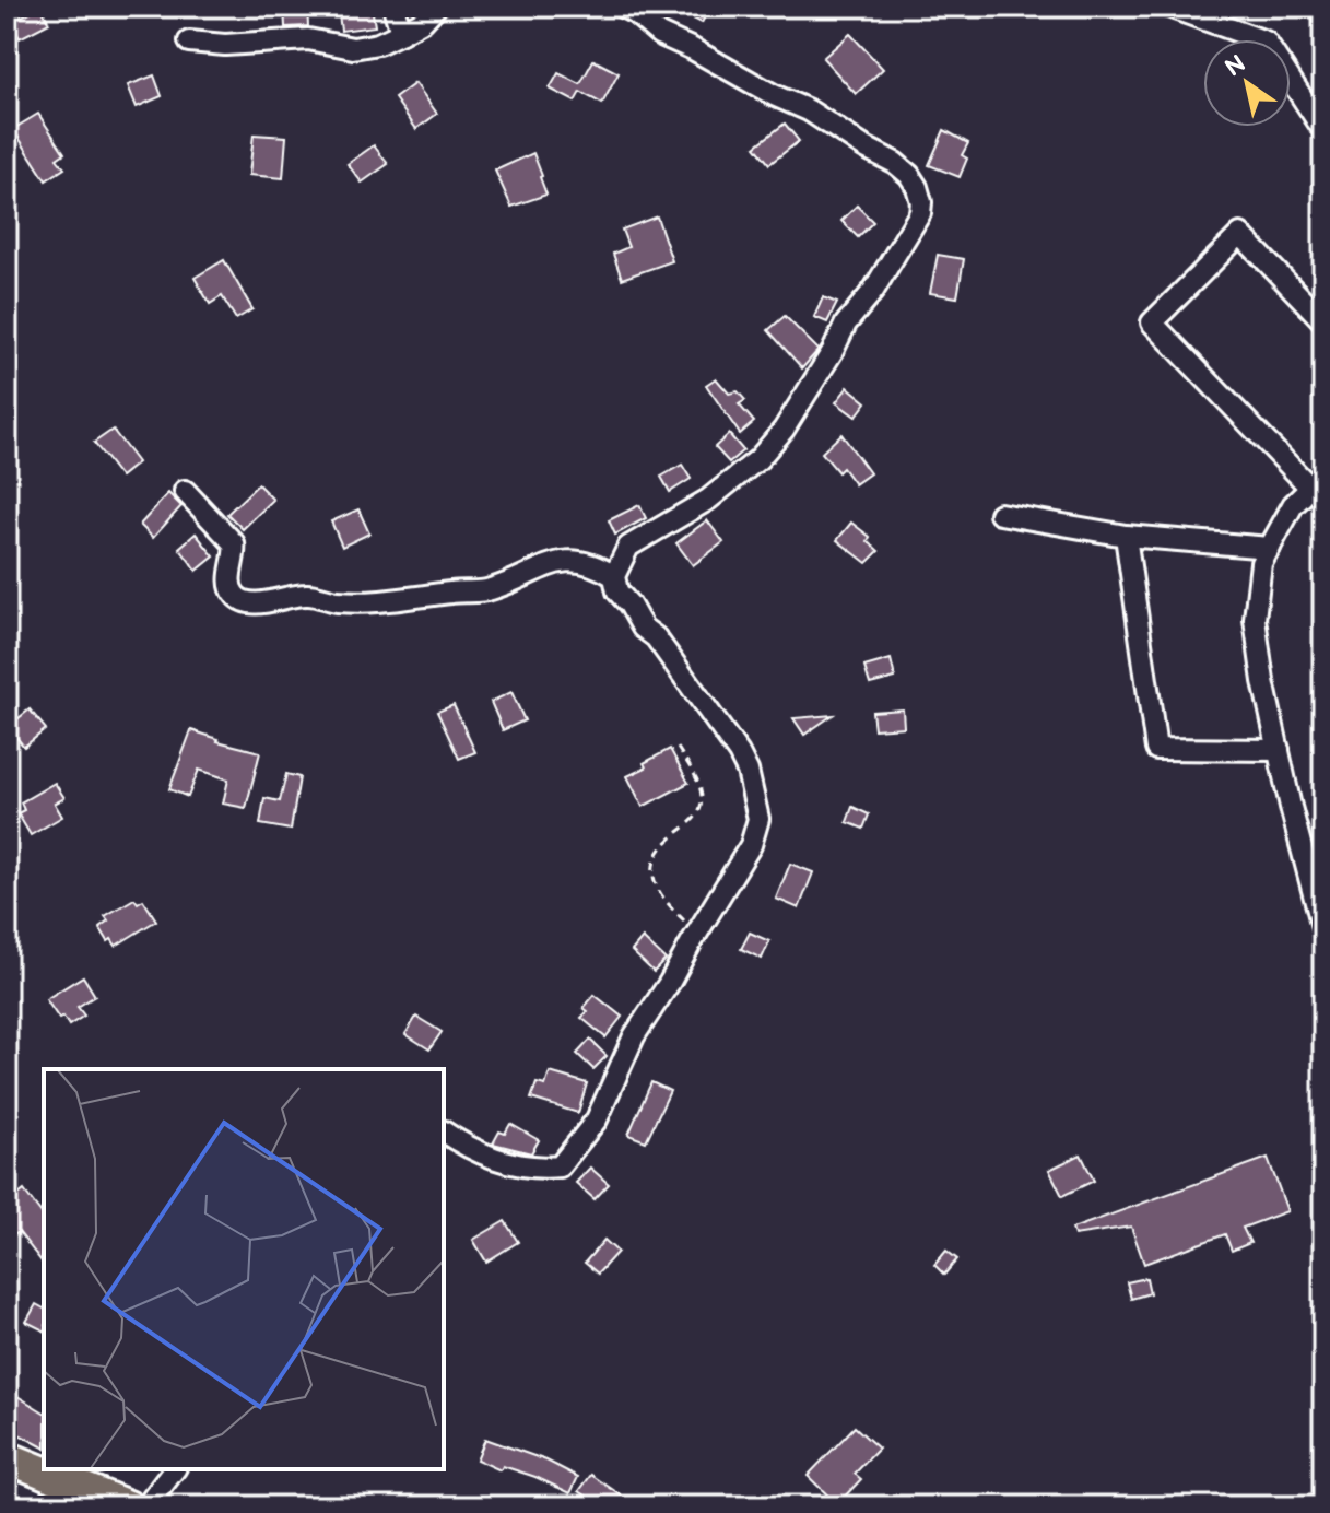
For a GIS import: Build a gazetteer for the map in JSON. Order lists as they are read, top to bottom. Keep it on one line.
{"north":"top left"}
